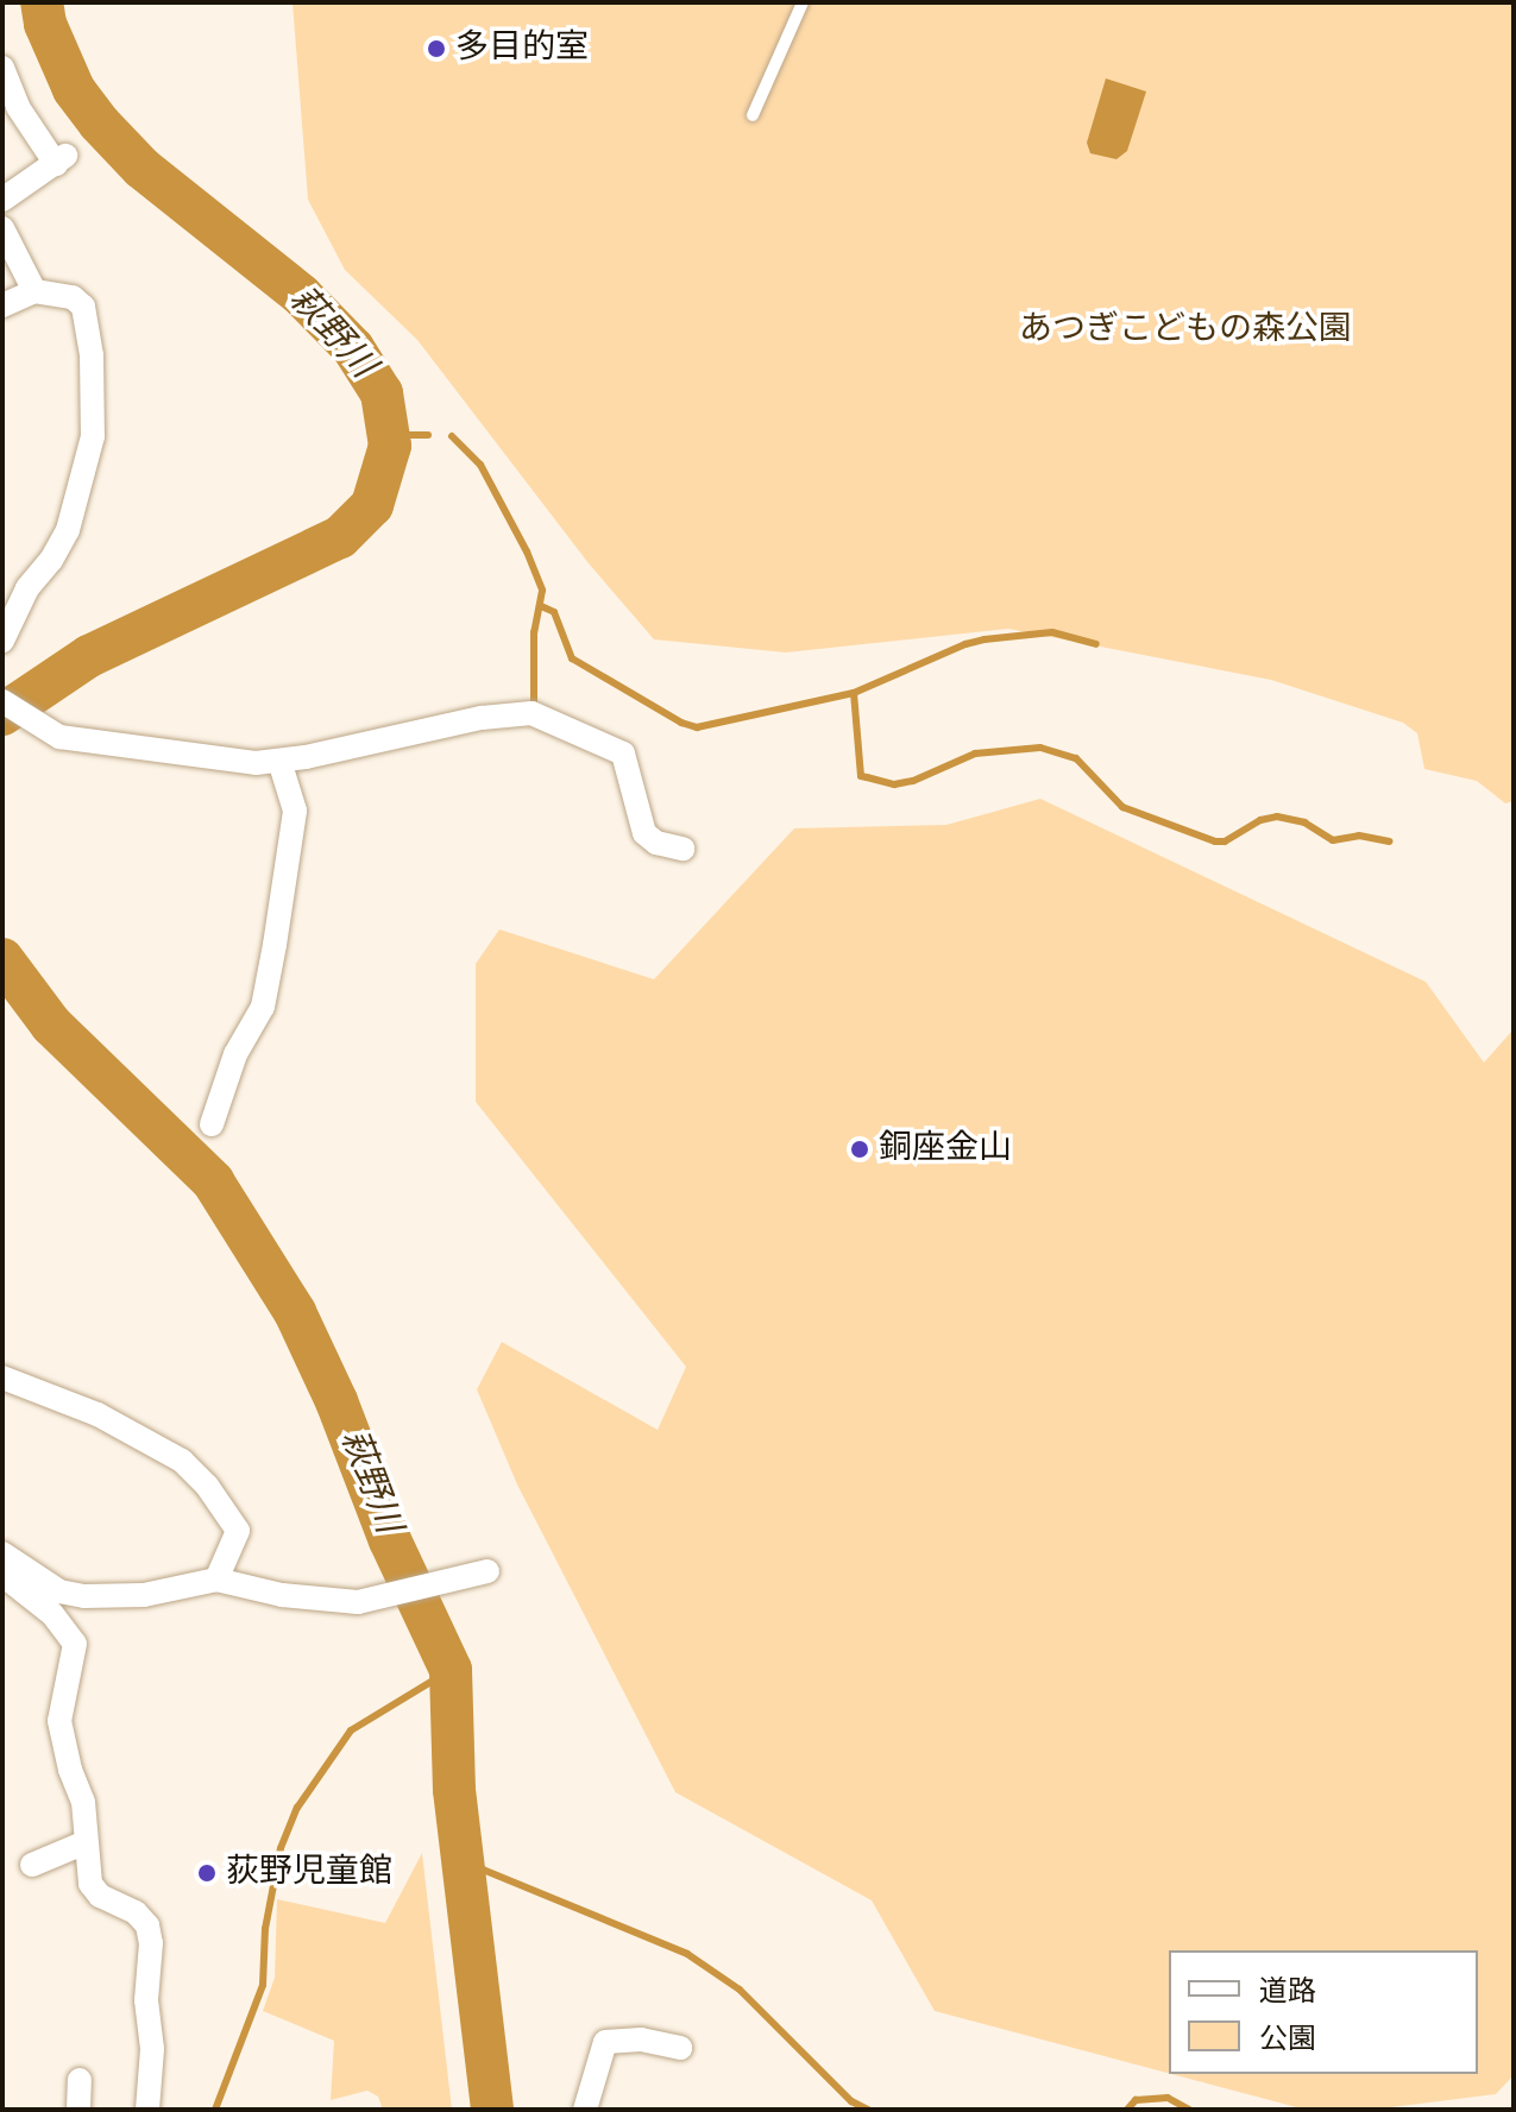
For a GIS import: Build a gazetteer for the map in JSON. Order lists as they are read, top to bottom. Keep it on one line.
{"water":["萩野川"],"parks":["あつぎこどもの森公園"],"places":["多目的室","銅座金山","荻野児童館"],"legend":["道路","公園"]}
